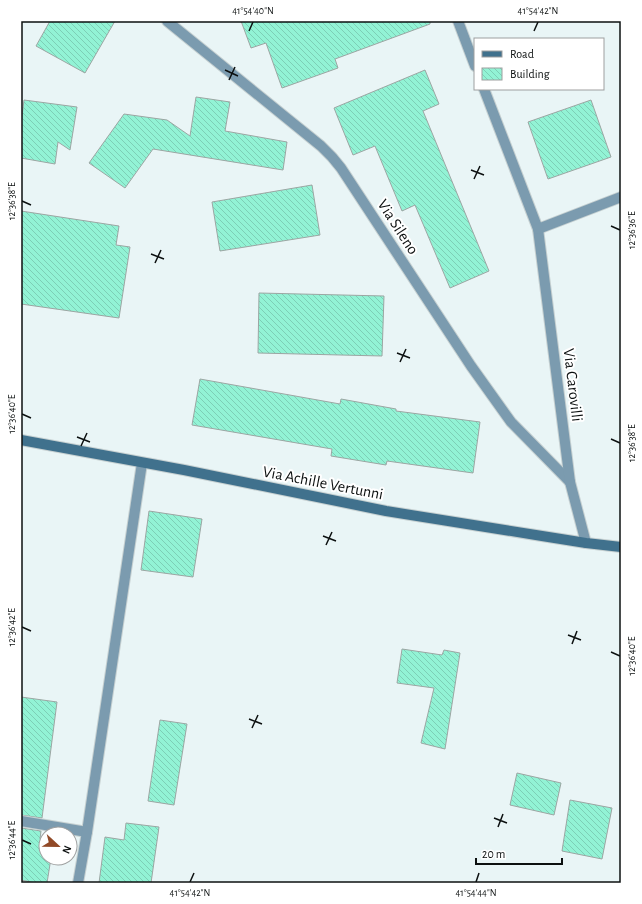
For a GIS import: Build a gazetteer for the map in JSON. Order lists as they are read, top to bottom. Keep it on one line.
{"streets":{"street":["Via Sileno","Via Carovilli","Via Achille Vertunni"]},"crossings":[["Via Sileno","Via Carovilli"],["Via Carovilli","Via Achille Vertunni"]],"legend":["Road","Building"],"scale_bar":"20 m","north":"right","coordinates":["41°54'40\"N","41°54'42\"N","12°36'38\"E","12°36'36\"E","12°36'40\"E","12°36'42\"E","12°36'44\"E","41°54'44\"N"]}
